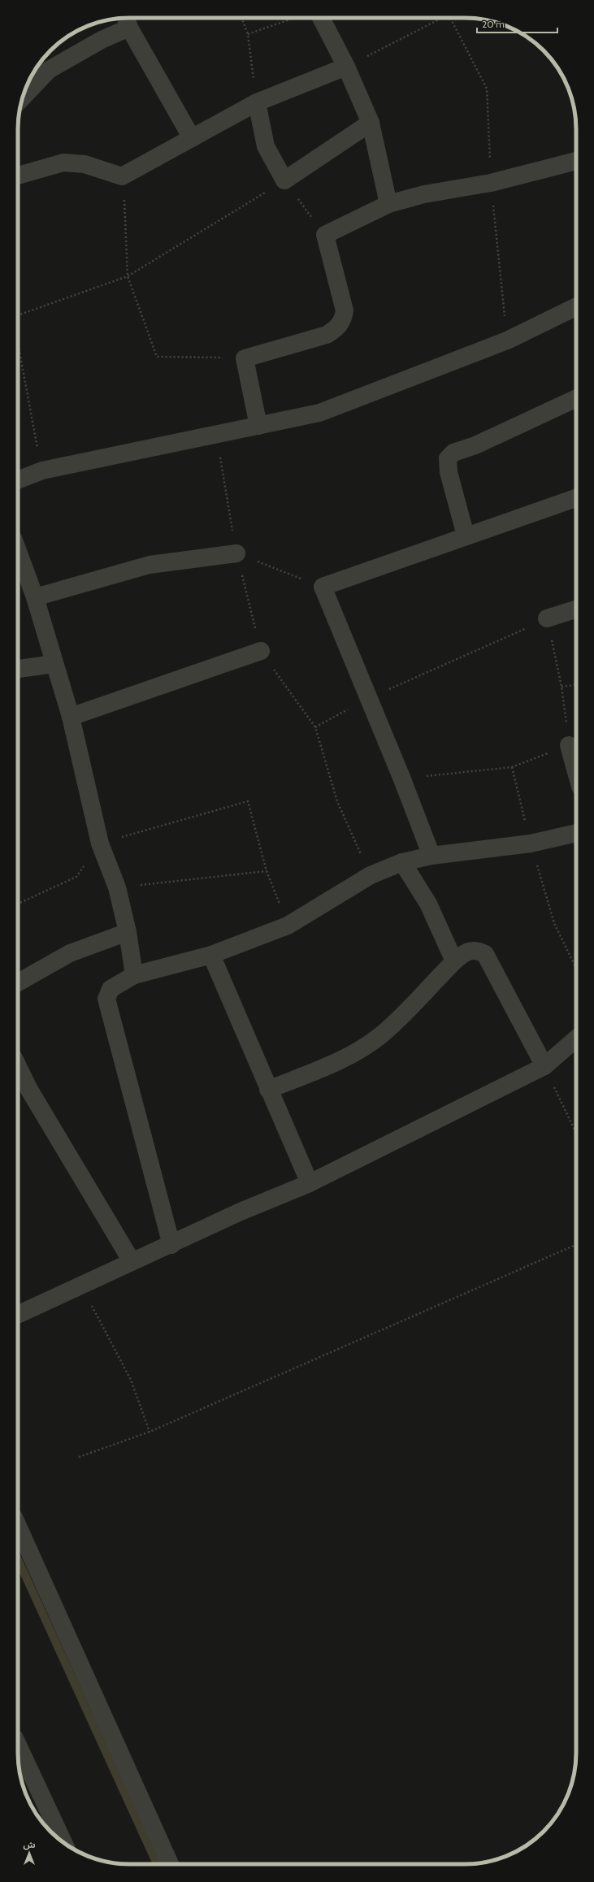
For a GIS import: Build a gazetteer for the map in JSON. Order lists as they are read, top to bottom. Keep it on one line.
{"scale_bar":"20 m","north":"top"}
